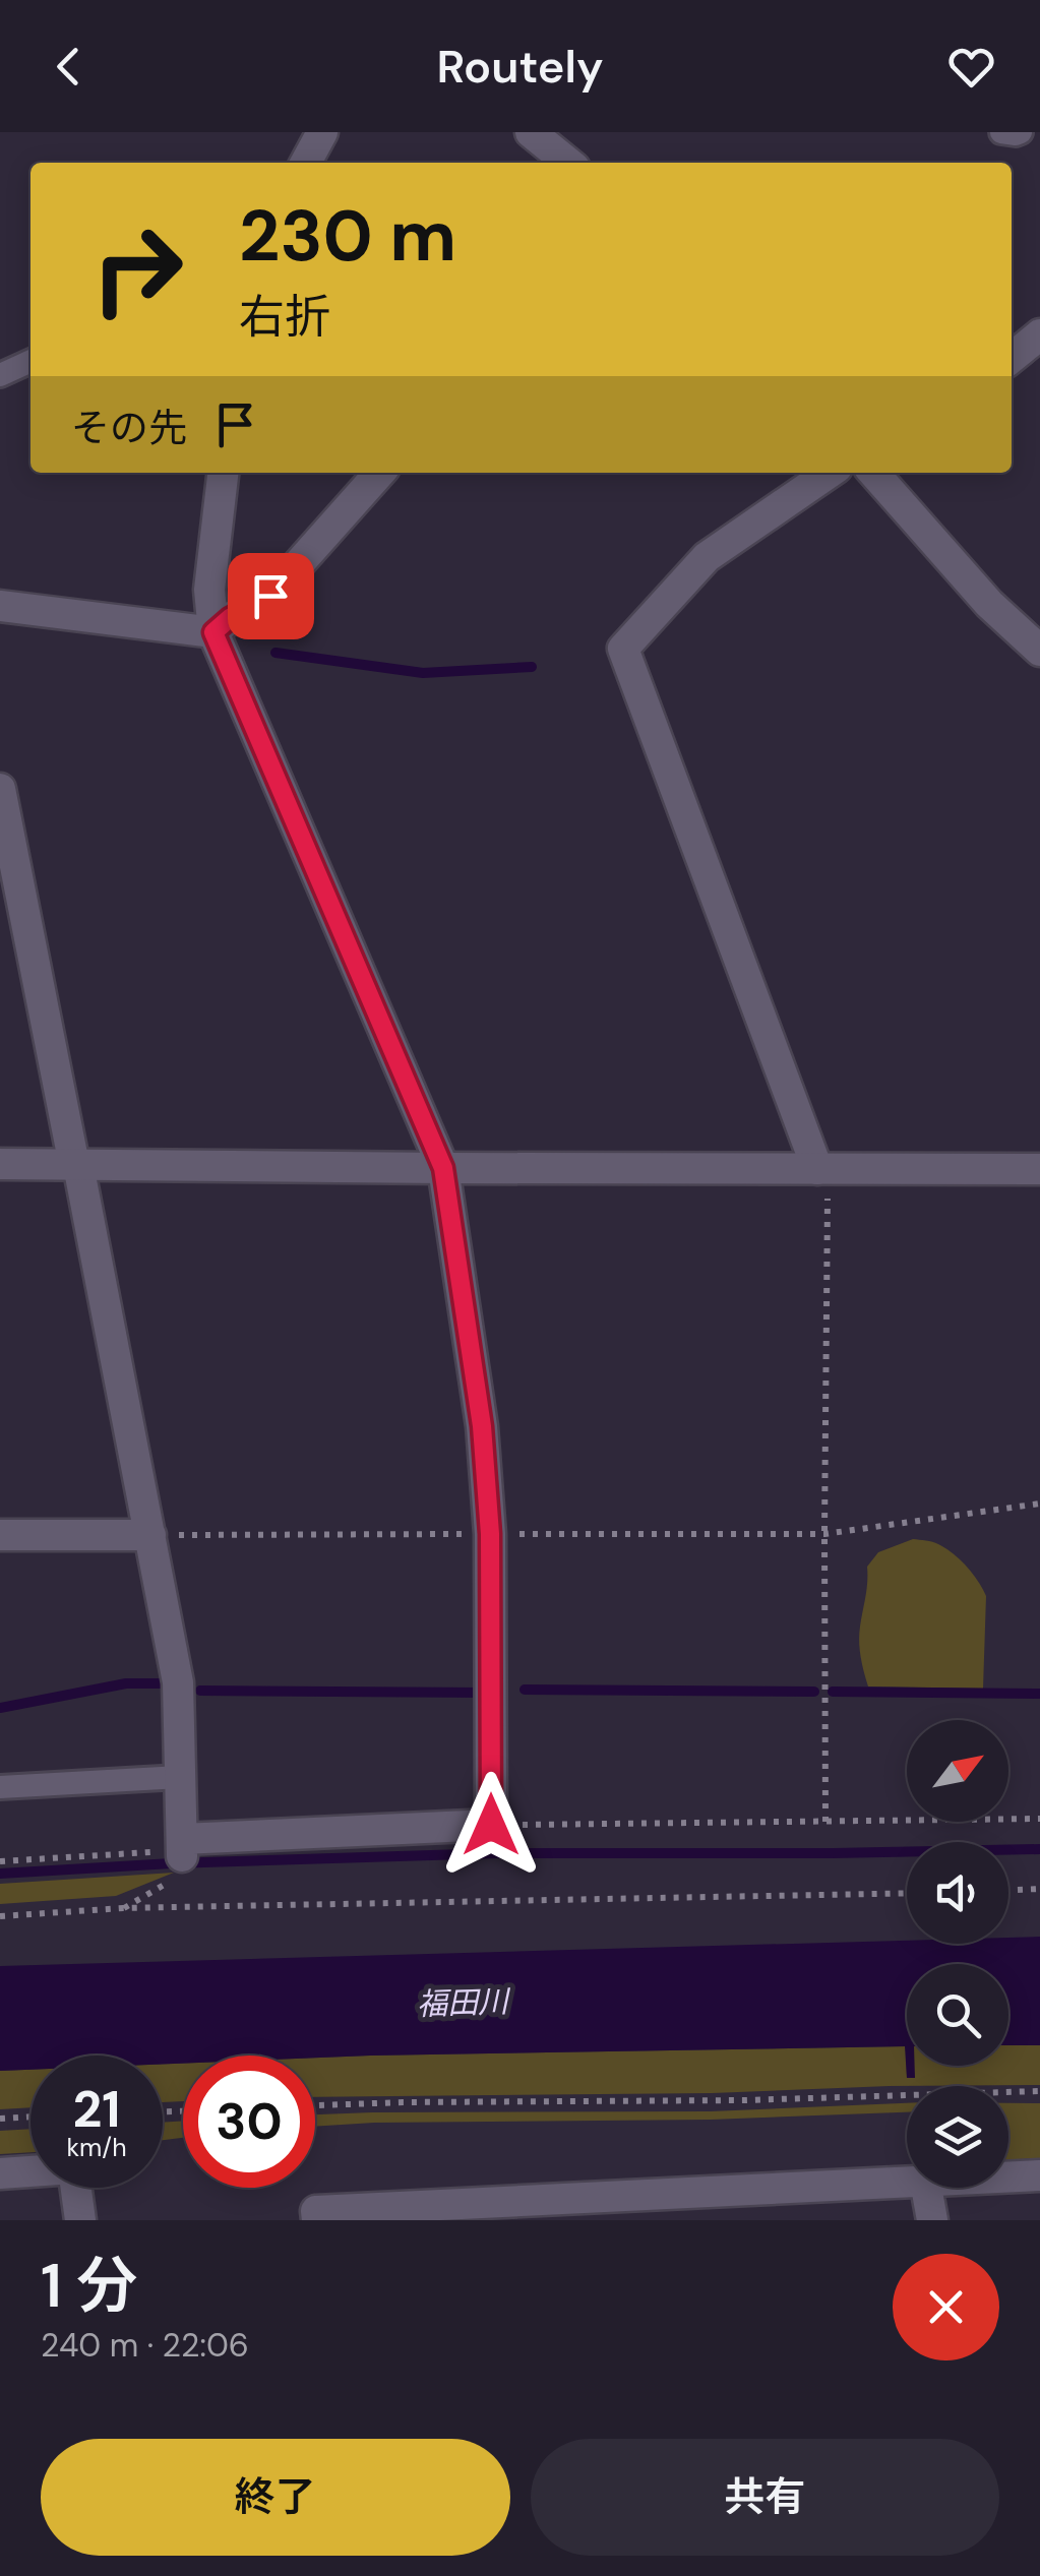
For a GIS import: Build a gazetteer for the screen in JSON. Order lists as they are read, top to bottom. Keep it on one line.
{"water":["福田川"],"north":"top right","page":{"header":"Routely","turn":["230 m","右折"],"then":"その先","speed":"21 km/h","limit":"30","heading":["1 分","240 m · 22:06"],"buttons":["終了","共有"]}}
